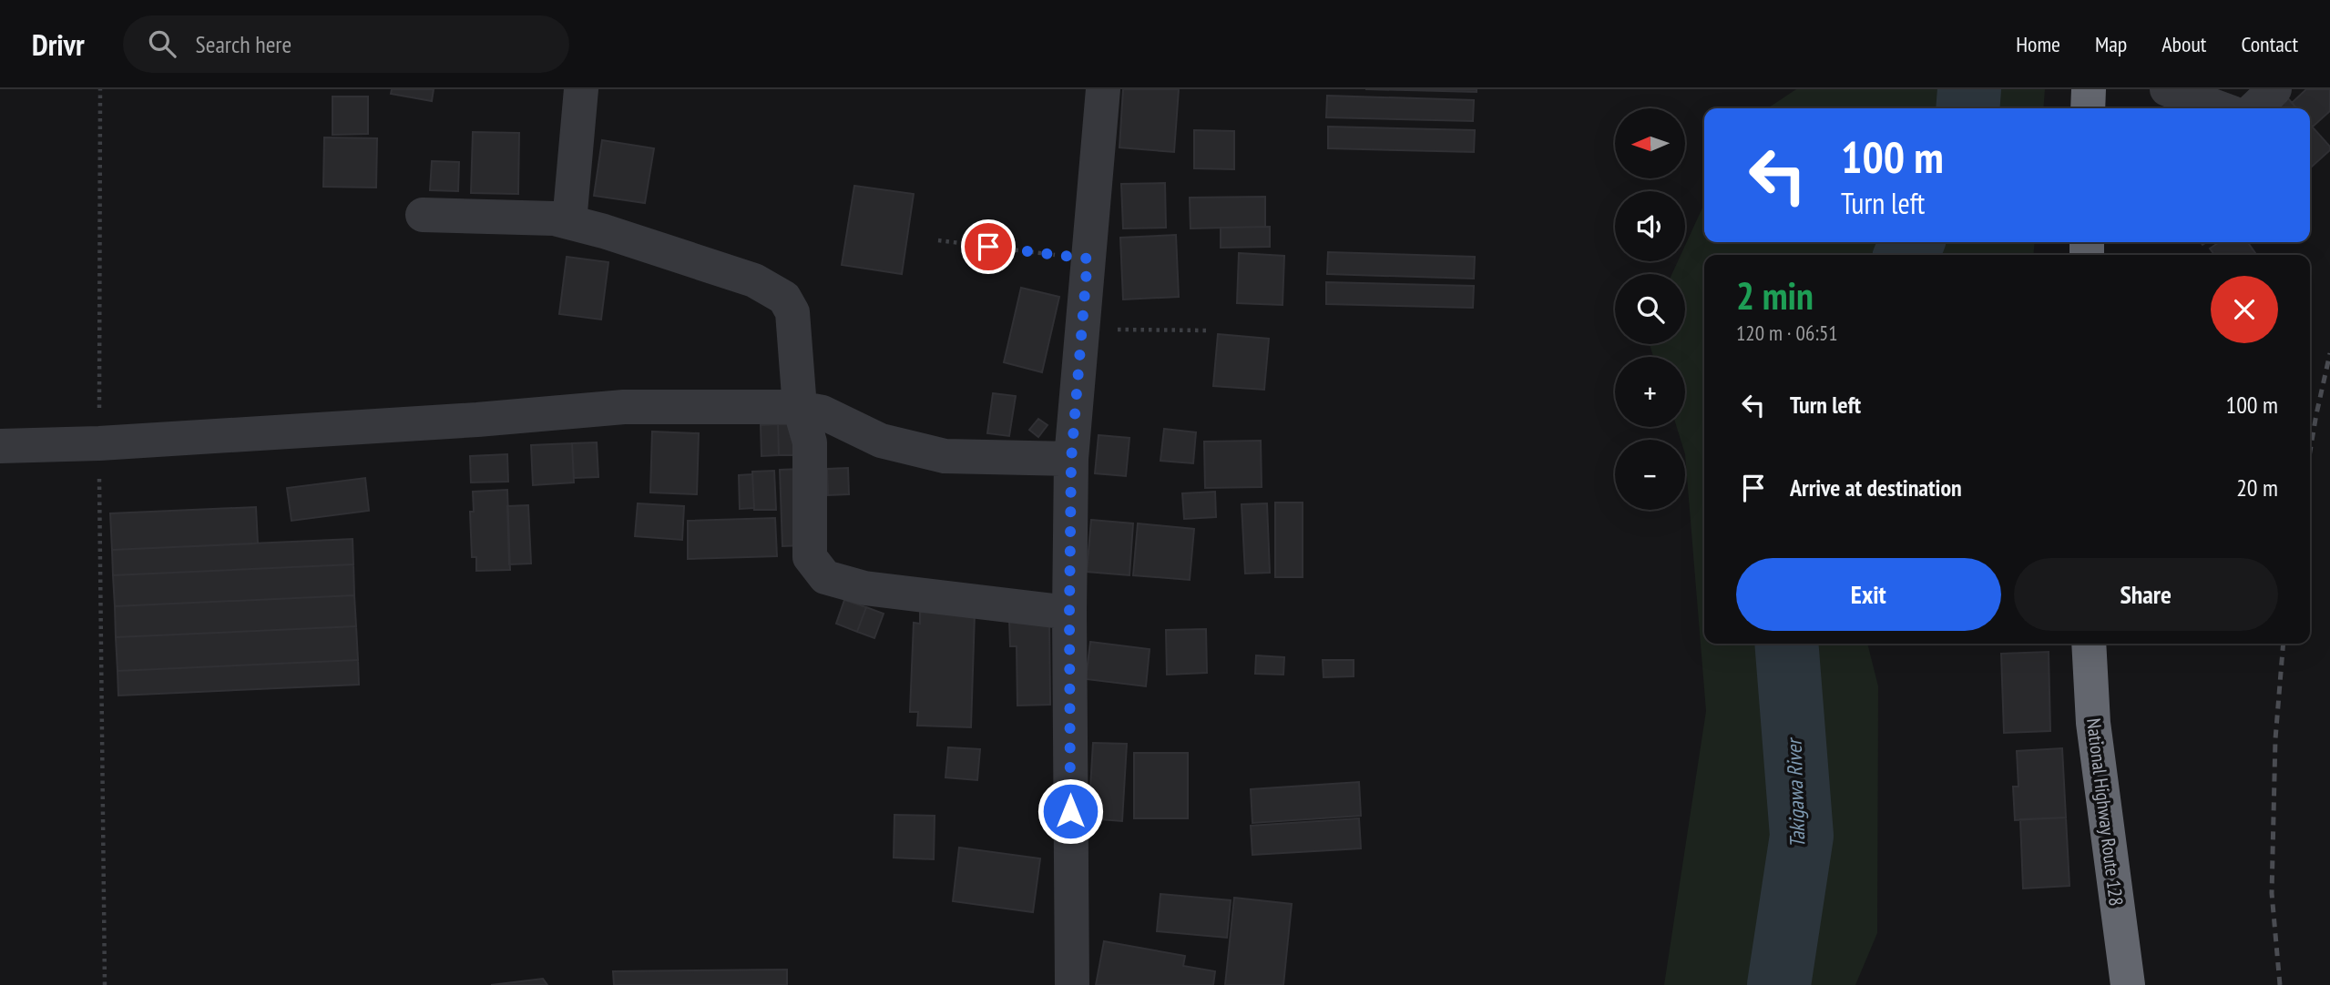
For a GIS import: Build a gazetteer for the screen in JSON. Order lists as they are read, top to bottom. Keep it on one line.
{"streets":{"highway":["National Highway Route 128"]},"water":["Takigawa River"],"north":"left","page":{"header":"Drivr","search":"Search here","nav":["Home","Map","About","Contact"],"map_buttons":["+","−"],"turn":["100 m","Turn left"],"heading":["2 min","120 m · 06:51"],"list":[{"name":"Turn left","value":"100 m"},{"name":"Arrive at destination","value":"20 m"}],"buttons":["Exit","Share"]}}
